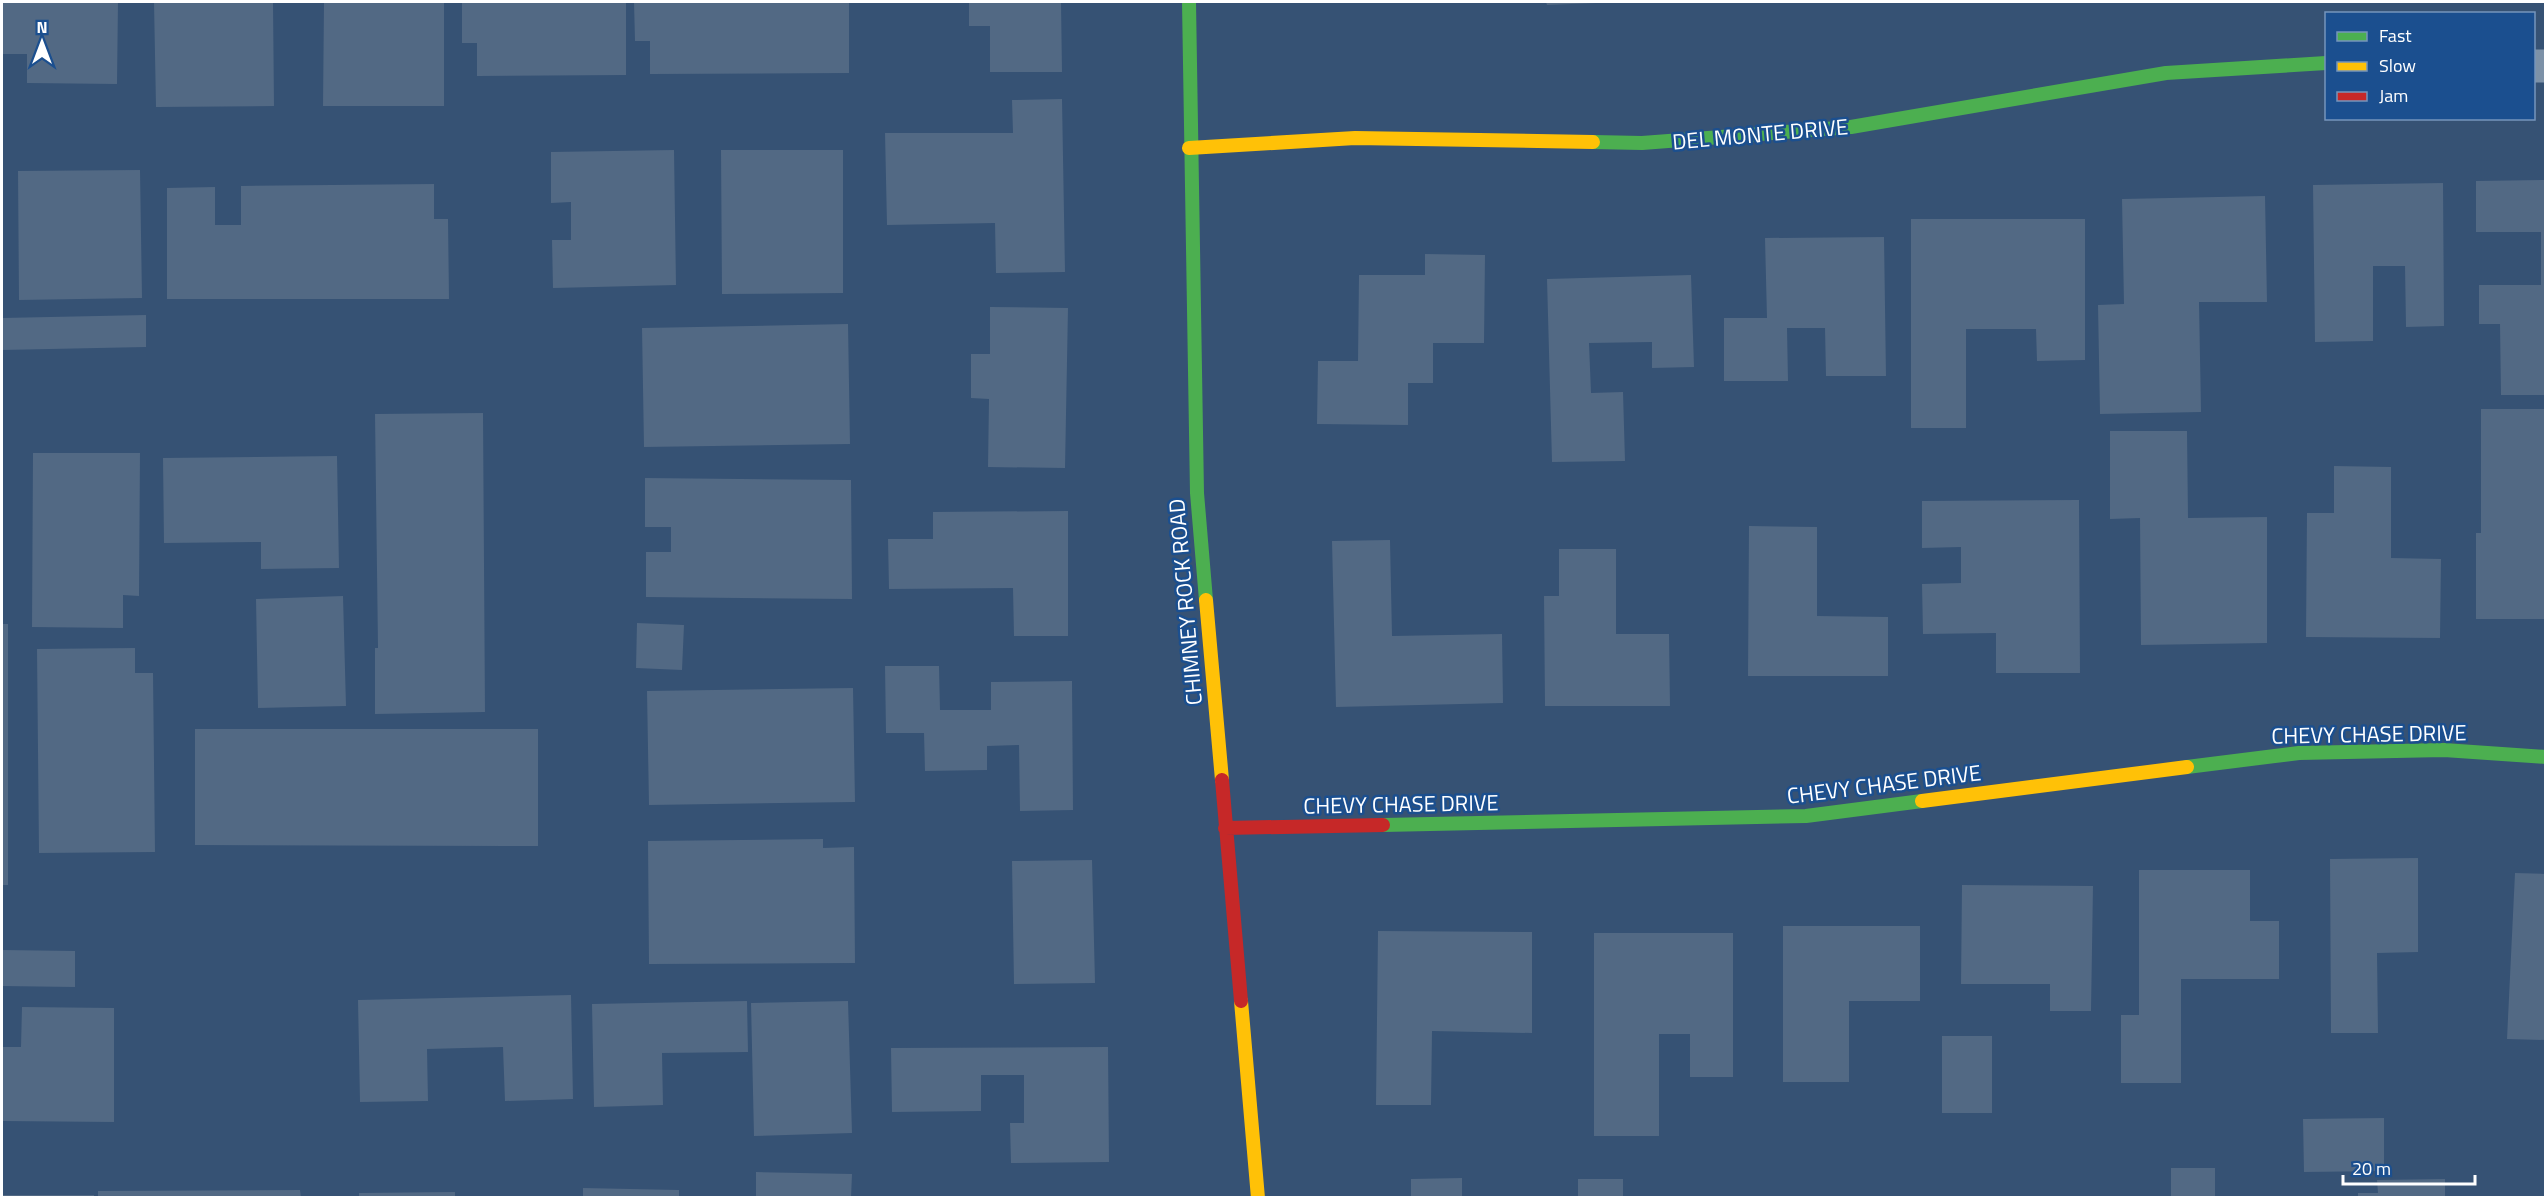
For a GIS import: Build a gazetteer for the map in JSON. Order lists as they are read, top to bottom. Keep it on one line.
{"streets":{"street":["DEL MONTE DRIVE","CHIMNEY ROCK ROAD","CHEVY CHASE DRIVE"]},"crossings":[["DEL MONTE DRIVE","CHIMNEY ROCK ROAD"],["CHIMNEY ROCK ROAD","CHEVY CHASE DRIVE"]],"legend":["Fast","Slow","Jam"],"scale_bar":"20 m","north":"top"}
